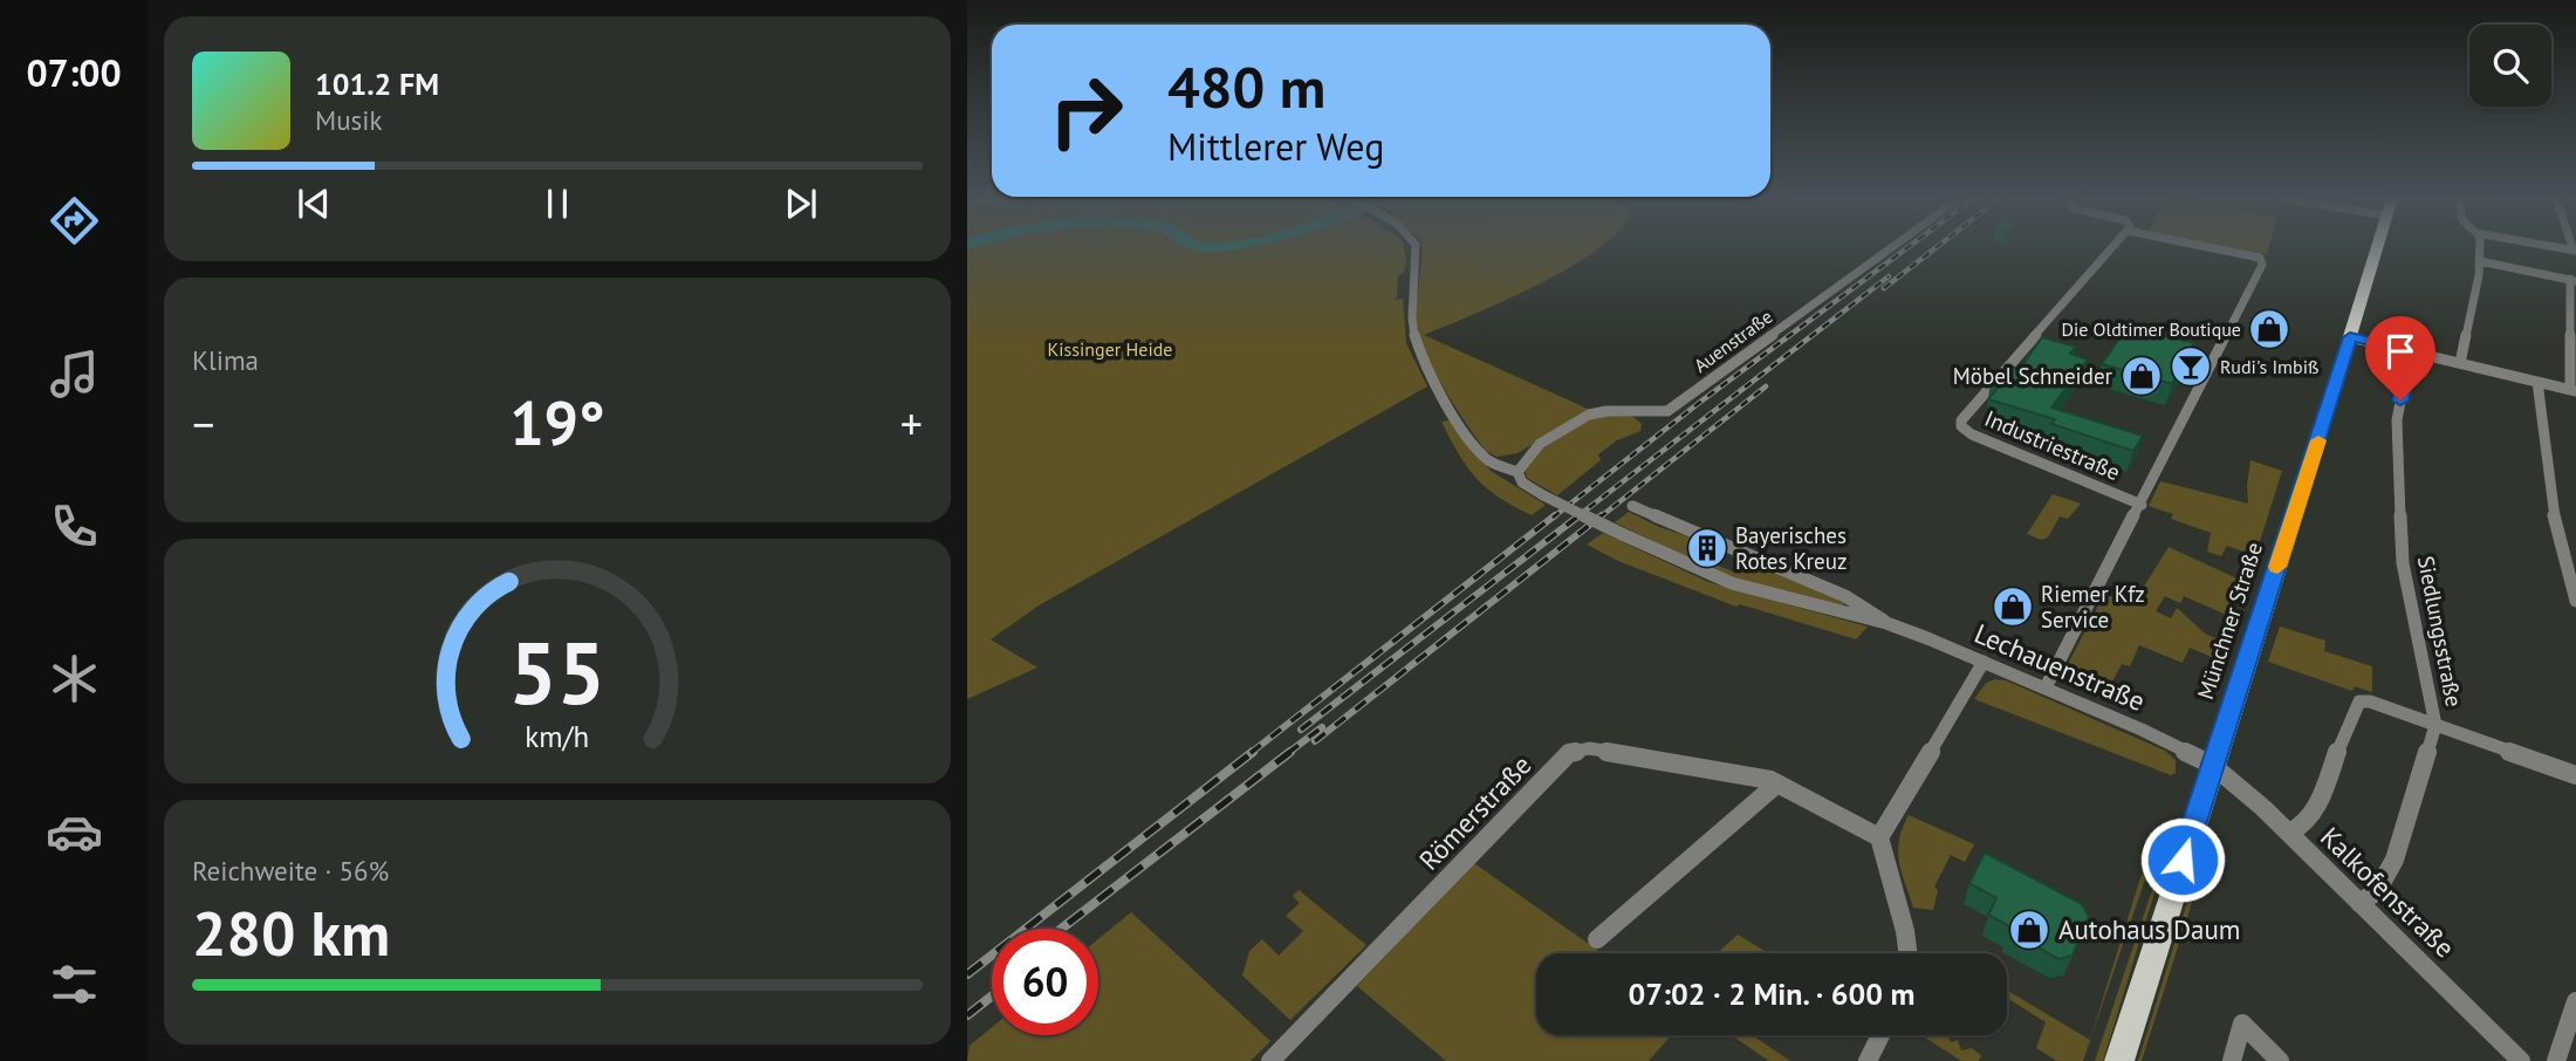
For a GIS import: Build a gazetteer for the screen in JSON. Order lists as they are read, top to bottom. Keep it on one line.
{"streets":{"main road":["Münchner Straße"],"street":["Auenstraße","Industriestraße","Siedlungsstraße","Lechauenstraße","Römerstraße","Kalkofenstraße"]},"crossings":[["Auenstraße","Lechauenstraße"],["Industriestraße","Lechauenstraße"],["Münchner Straße","Lechauenstraße"],["Münchner Straße","Kalkofenstraße"],["Siedlungsstraße","Kalkofenstraße"],["Lechauenstraße","Kalkofenstraße"]],"parks":["Kissinger Heide"],"places":{"shop":["Die Oldtimer Boutique","Möbel Schneider","Riemer Kfz Service","Autohaus Daum"],"bar":["Rudi's Imbiß"],"building":["Bayerisches Rotes Kreuz"]},"page":{"tabs":"07:00","turn":["480 m","Mittlerer Weg"],"song":["101.2 FM","Musik"],"tile":["Klima",["Reichweite · 56%","280 km"]],"heat":["−","19°","+"],"limit":"60","trip":"07:02 · 2 Min. · 600 m","gauge":["55","km/h"]}}
